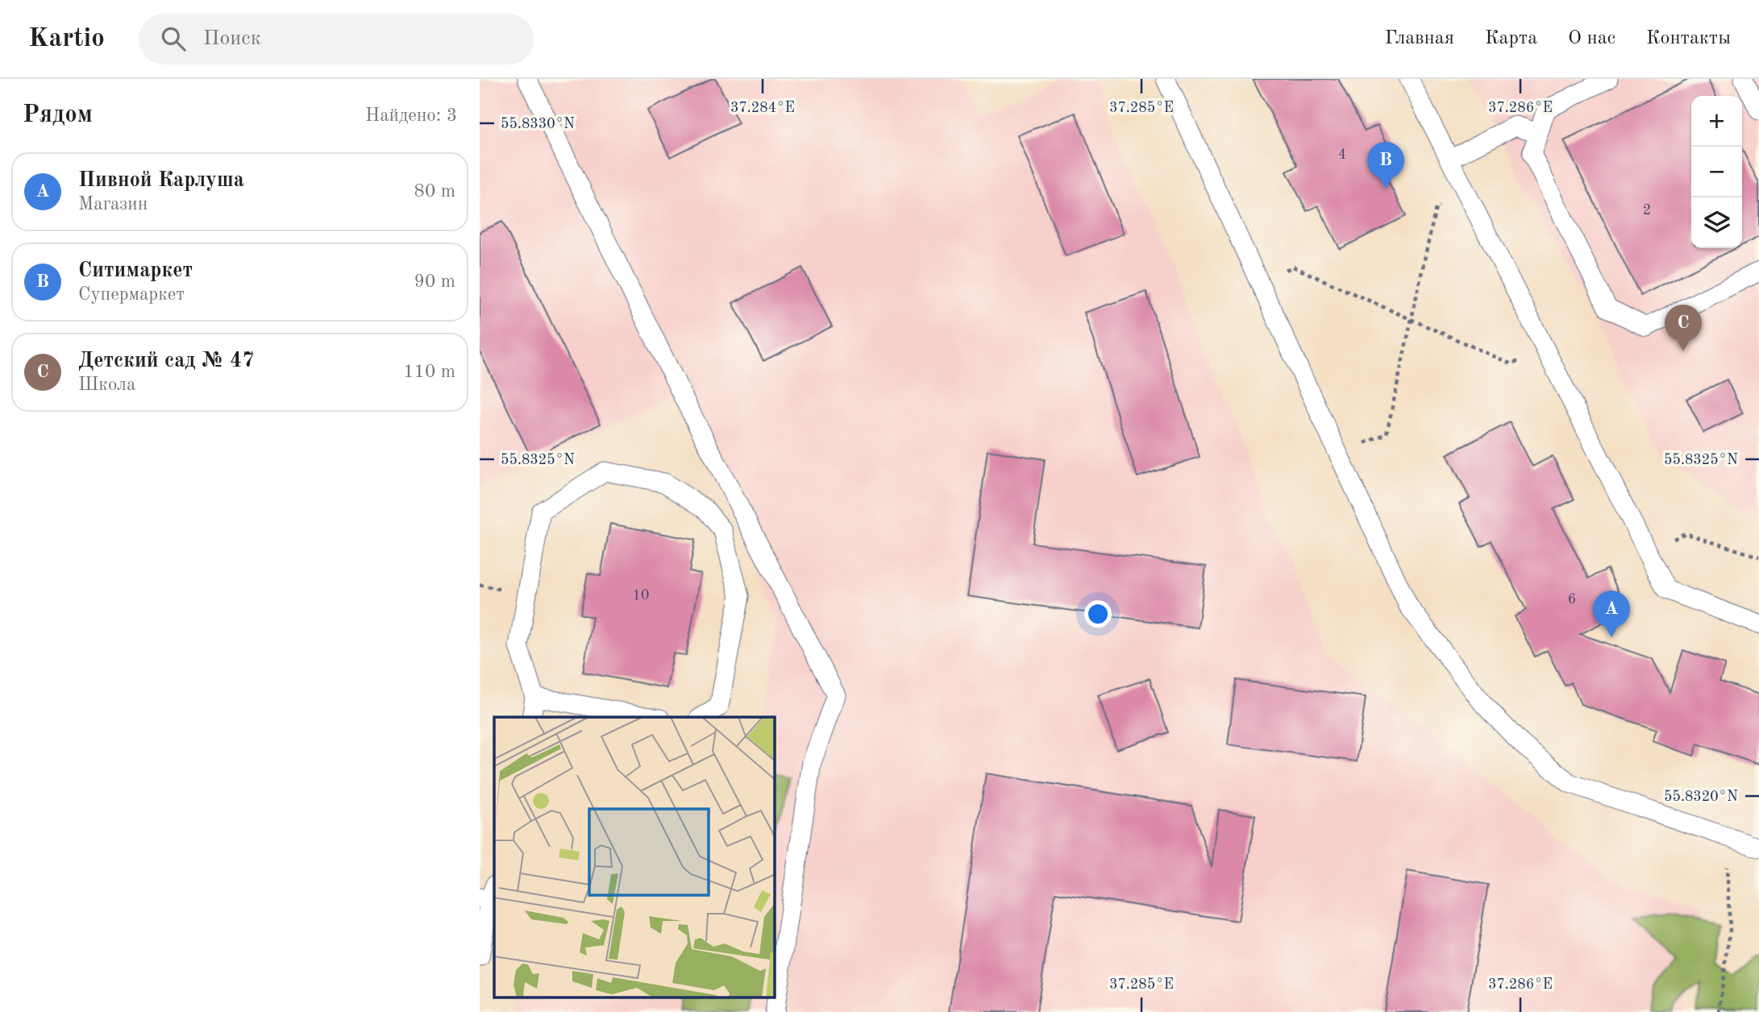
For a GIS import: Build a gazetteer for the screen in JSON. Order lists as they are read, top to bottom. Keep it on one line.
{"house_numbers":["4","2","10","6"],"page":{"header":"Kartio","search":"Поиск","nav":["Главная","Карта","О нас","Контакты"],"heading":["Рядом","Найдено: 3"],"map_buttons":["+","−"],"pins":["B","C","A"],"list":[{"mark":"A","name":"Пивной Карлуша","note":"Магазин","value":"80 m"},{"mark":"B","name":"Ситимаркет","note":"Супермаркет","value":"90 m"},{"mark":"C","name":"Детский сад № 47","note":"Школа","value":"110 m"}]},"coordinates":["37.284°E","37.285°E","37.286°E","55.8330°N","55.8325°N","55.8320°N"]}
